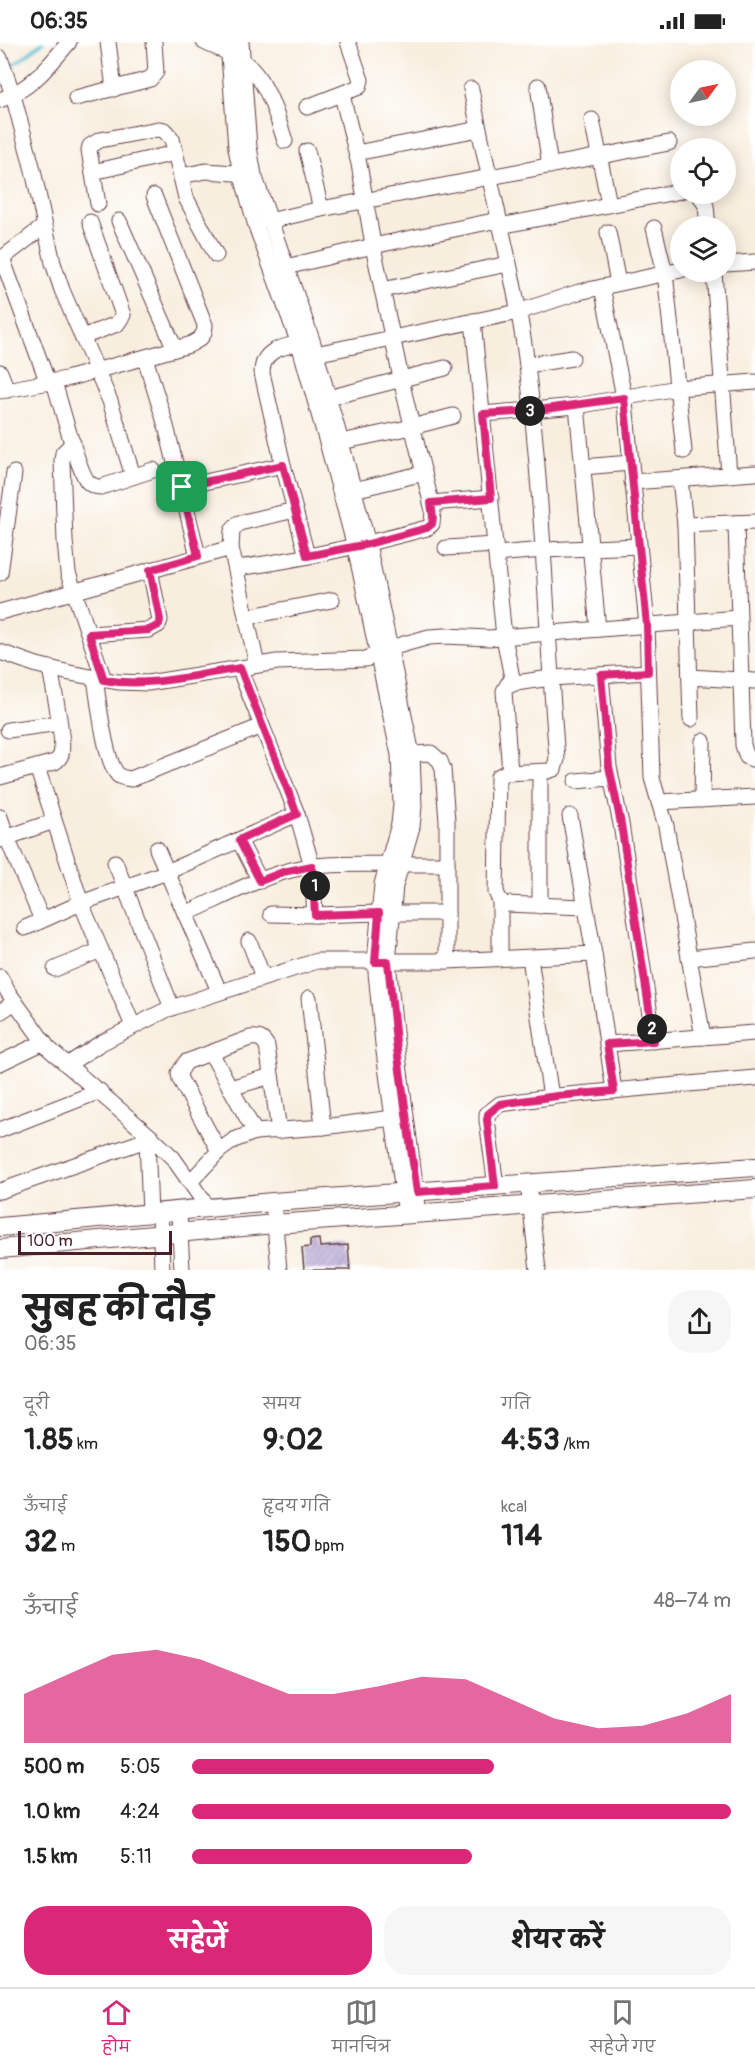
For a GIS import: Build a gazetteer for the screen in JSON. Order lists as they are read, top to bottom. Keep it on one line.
{"scale_bar":"100 m","north":"top right","page":{"status":"06:35","pins":["3","1","2"],"scale":"100 m","heading":["सुबह की दौड़","06:35"],"stats":[["दूरी","1.85 km"],["समय","9:02"],["गति","4:53 /km"],["ऊँचाई","32 m"],["हृदय गति","150 bpm"],["kcal","114"]],"chart":["ऊँचाई","48–74 m"],"list":[{"name":"500 m","note":"5:05"},{"name":"1.0 km","note":"4:24"},{"name":"1.5 km","note":"5:11"}],"buttons":["सहेजें","शेयर करें"],"tabs":["होम","मानचित्र","सहेजे गए"]}}
